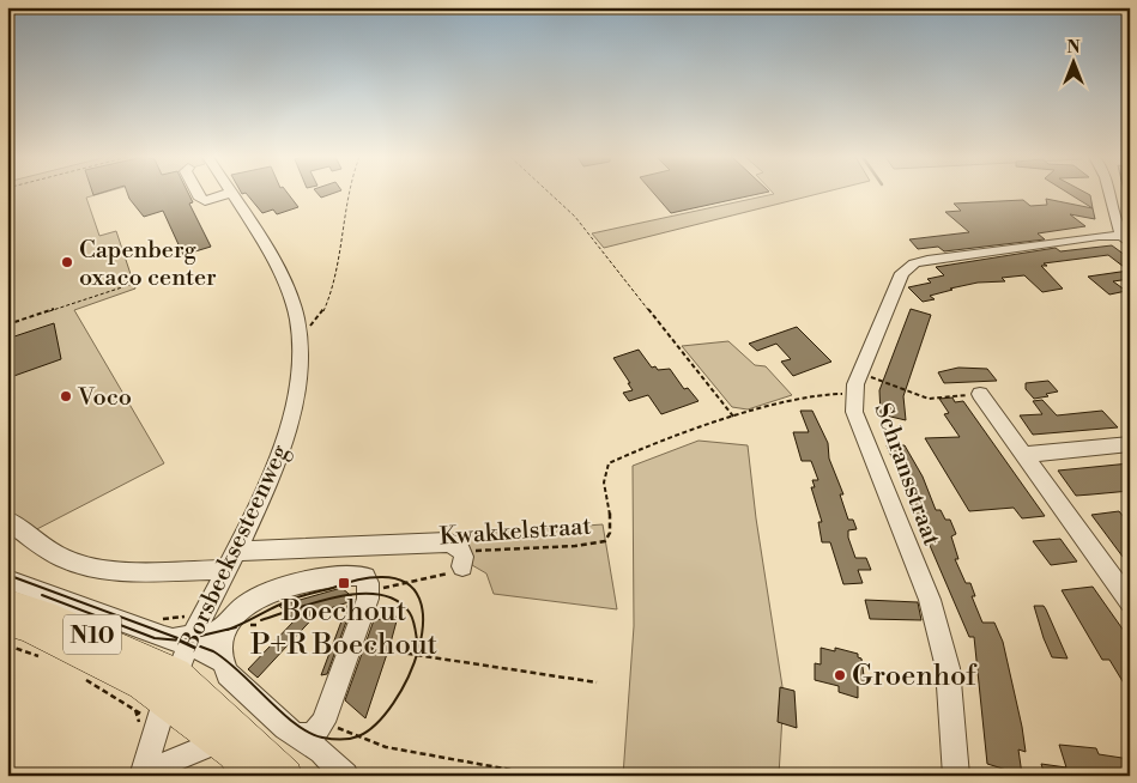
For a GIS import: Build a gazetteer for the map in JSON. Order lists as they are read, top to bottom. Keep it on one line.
{"streets":{"main road":["N10"],"street":["Schransstraat","Borsbeeksesteenweg"],"path":["Kwakkelstraat"]},"crossings":[["Schransstraat","Kwakkelstraat"],["Borsbeeksesteenweg","N10"]],"places":{"other":["Capenberg oxaco center","Voco","Groenhof"],"transit":["Boechout P+R Boechout"]},"north":"top"}
